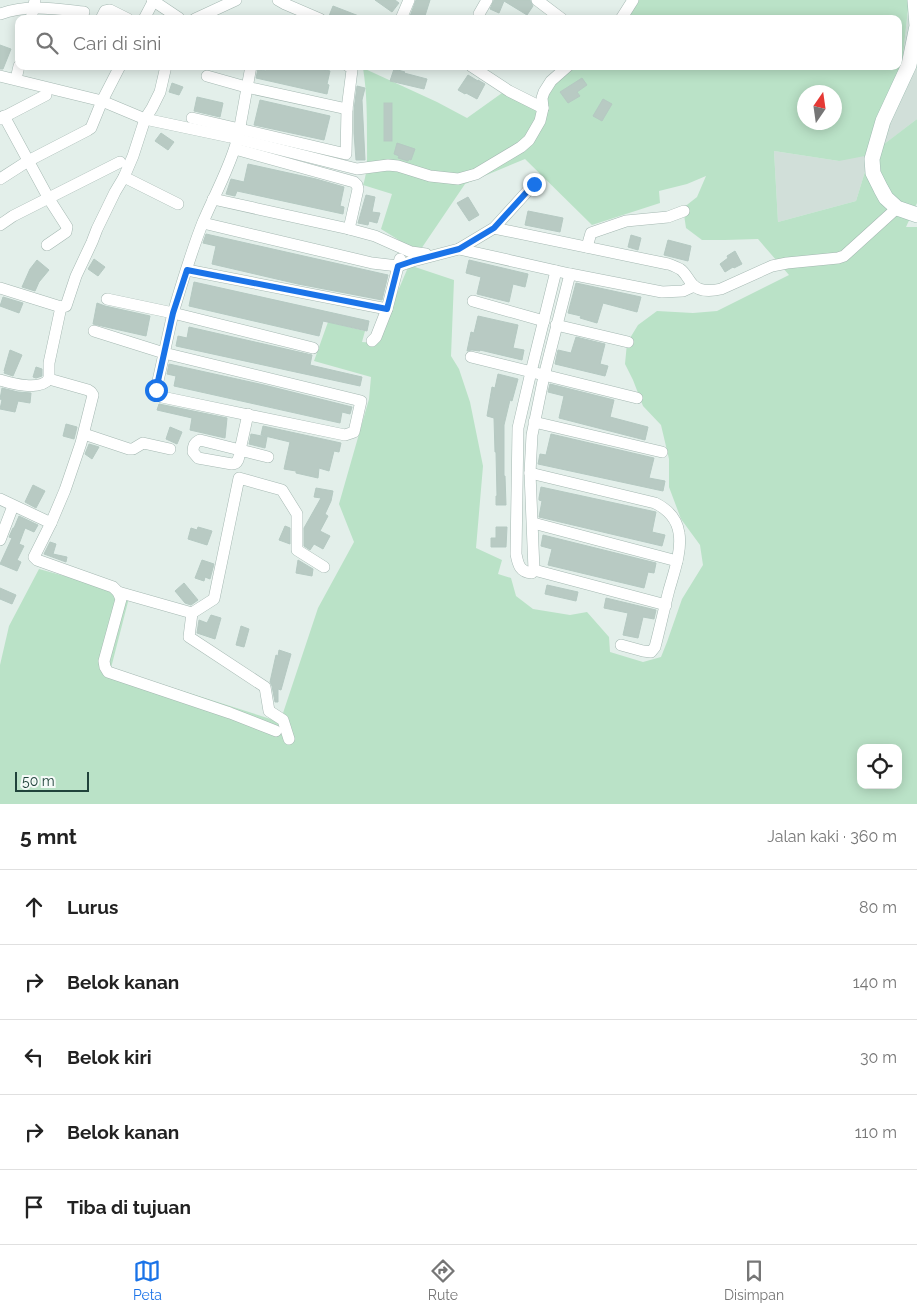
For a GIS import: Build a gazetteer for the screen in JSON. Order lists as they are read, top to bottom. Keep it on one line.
{"scale_bar":"50 m","north":"top","page":{"search":"Cari di sini","scale":"50 m","heading":["5 mnt","Jalan kaki · 360 m"],"list":[["Lurus","80 m"],["Belok kanan","140 m"],["Belok kiri","30 m"],["Belok kanan","110 m"],"Tiba di tujuan"],"nav":["Peta","Rute","Disimpan"]}}
